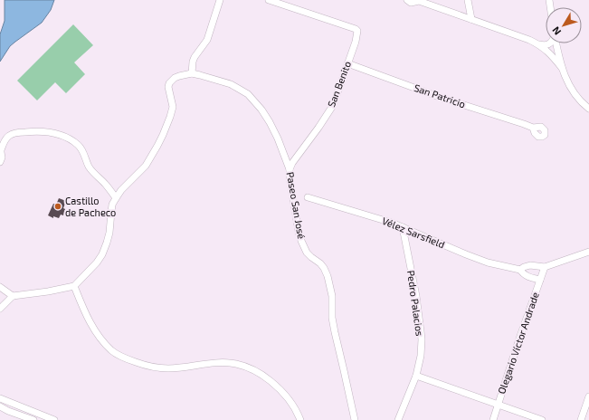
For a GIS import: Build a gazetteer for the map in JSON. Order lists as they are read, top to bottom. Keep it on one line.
{"streets":{"street":["San Benito","San Patricio","Paseo San José","Vélez Sarsfield","Pedro Palacios","Olegario Víctor Andrade"]},"crossings":[["San Benito","San Patricio"],["San Benito","Paseo San José"],["Vélez Sarsfield","Pedro Palacios"],["Vélez Sarsfield","Olegario Víctor Andrade"]],"places":["Castillo de Pacheco"],"north":"bottom left"}
